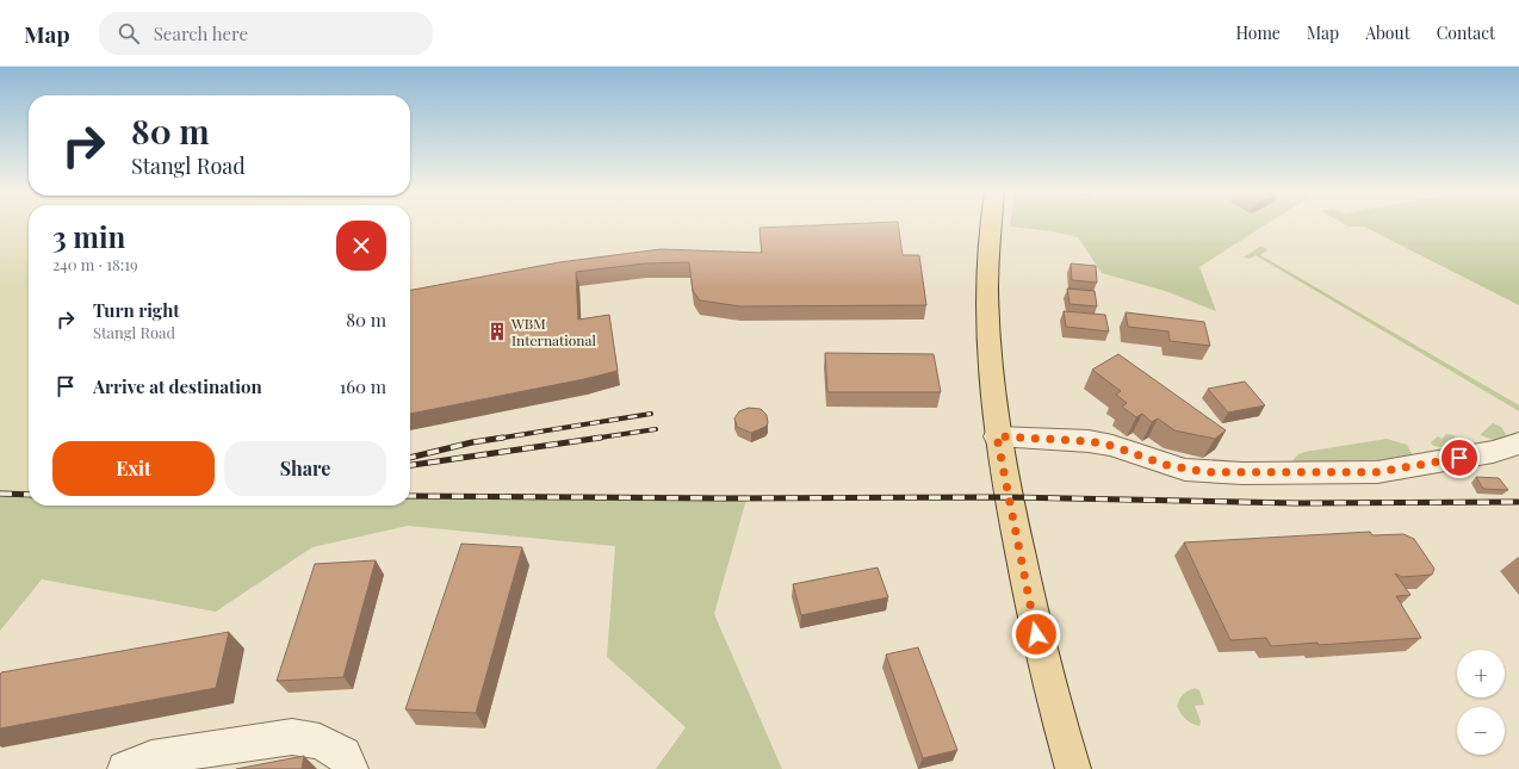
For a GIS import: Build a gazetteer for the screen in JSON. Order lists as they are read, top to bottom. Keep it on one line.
{"places":{"building":["WBM International"]},"page":{"header":"Map","search":"Search here","nav":["Home","Map","About","Contact"],"turn":["80 m","Stangl Road"],"heading":["3 min","240 m · 18:19"],"list":[{"name":"Turn right","note":"Stangl Road","value":"80 m"},{"name":"Arrive at destination","value":"160 m"}],"buttons":["Exit","Share"],"map_buttons":["+","−"]}}
